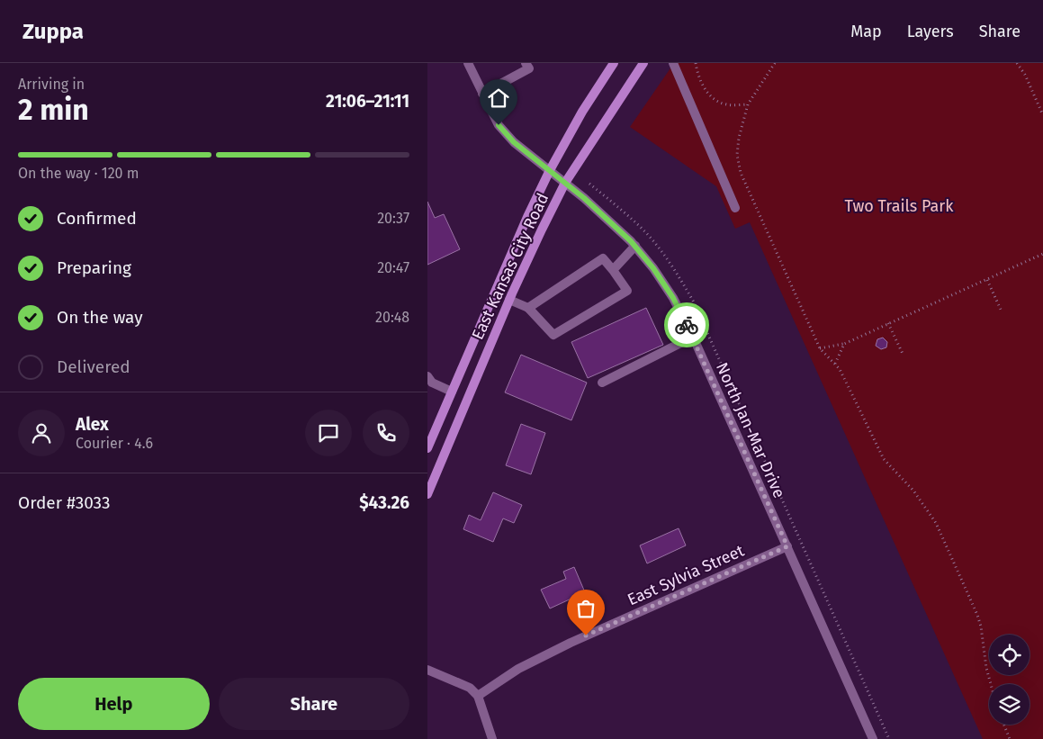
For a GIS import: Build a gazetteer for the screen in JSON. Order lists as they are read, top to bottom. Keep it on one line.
{"streets":{"main road":["East Kansas City Road"],"street":["North Jan-Mar Drive","East Sylvia Street"]},"crossings":[["East Kansas City Road","North Jan-Mar Drive"],["North Jan-Mar Drive","East Sylvia Street"]],"parks":["Two Trails Park"],"page":{"header":"Zuppa","nav":["Map","Layers","Share"],"heading":["2 min","Arriving in","21:06–21:11"],"panel":["Alex","Courier · 4.6","Order #3033","$43.26"],"bar":"On the way · 120 m","list":[["Confirmed","20:37"],["Preparing","20:47"],["On the way","20:48"],"Delivered"],"buttons":["Help","Share"]}}
